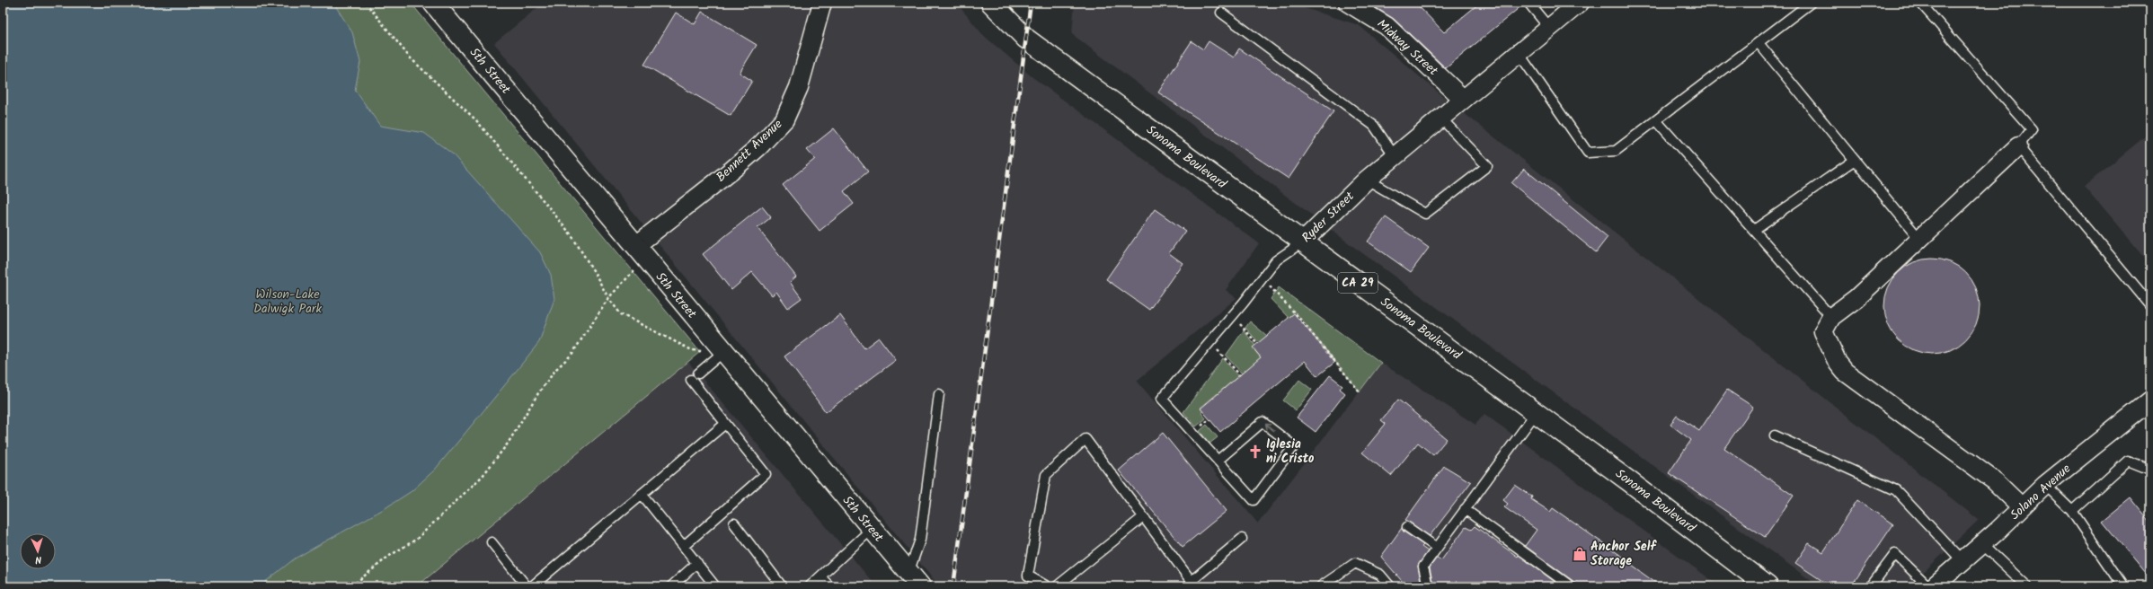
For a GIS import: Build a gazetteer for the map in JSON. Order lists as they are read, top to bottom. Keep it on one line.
{"streets":{"main road":["5th Street","Sonoma Boulevard","CA 29"],"street":["Midway Street","Bennett Avenue","Ryder Street","Solano Avenue"]},"crossings":[["Midway Street","Ryder Street"],["5th Street","Bennett Avenue"],["Sonoma Boulevard","Ryder Street"]],"parks":["Wilson-Lake Dalwigk Park"],"places":{"church":["Iglesia ni Cristo"],"shop":["Anchor Self Storage"]},"north":"bottom"}
